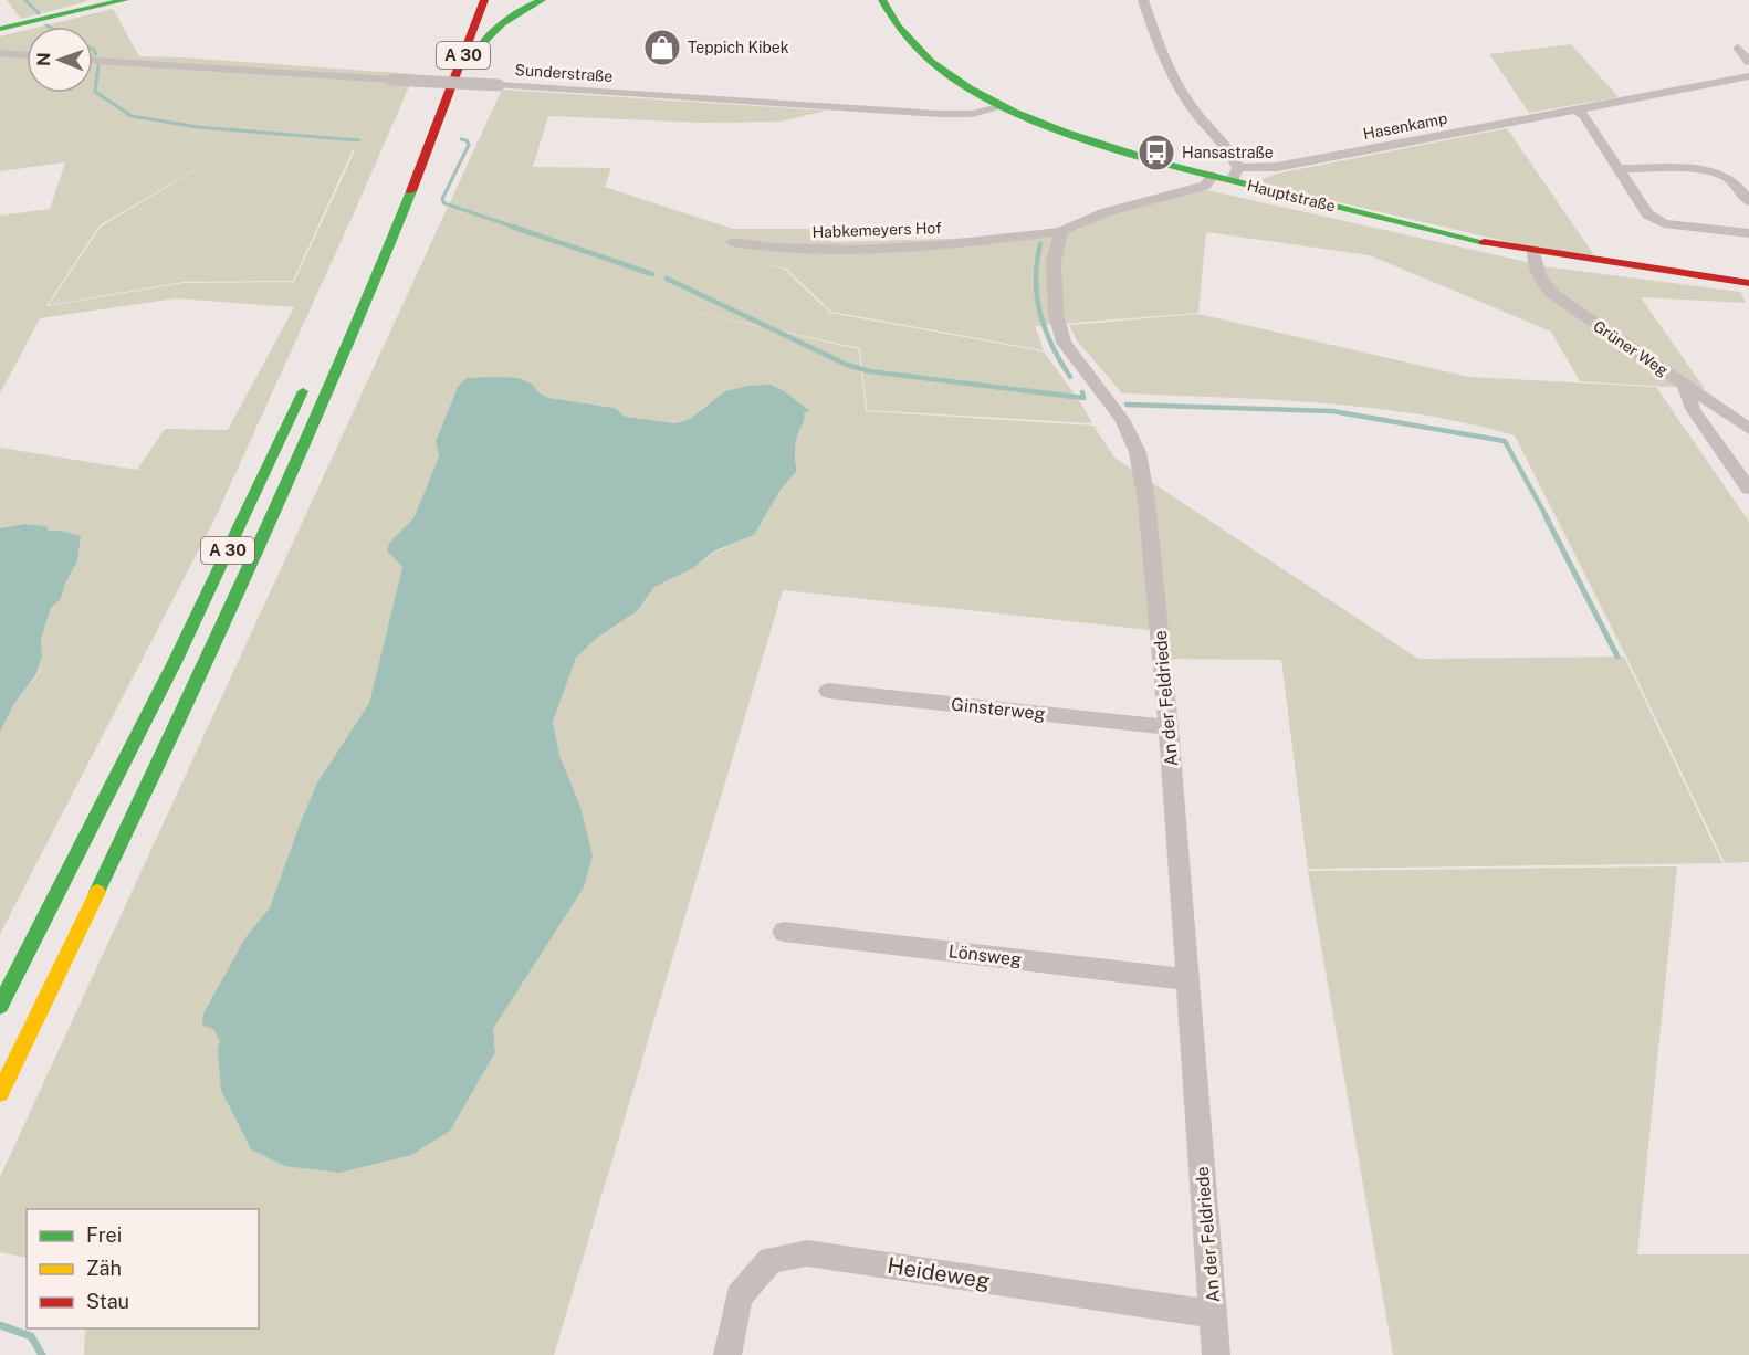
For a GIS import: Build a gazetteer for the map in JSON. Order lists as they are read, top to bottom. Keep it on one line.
{"streets":{"main road":["A 30","Hauptstraße"],"street":["Sunderstraße","Hasenkamp","Habkemeyers Hof","Grüner Weg","An der Feldriede","Ginsterweg","Lönsweg","Heideweg"]},"crossings":[["Sunderstraße","Hauptstraße"],["Hasenkamp","Hauptstraße"],["Hauptstraße","Grüner Weg"],["Habkemeyers Hof","An der Feldriede"],["An der Feldriede","Ginsterweg"],["An der Feldriede","Lönsweg"],["An der Feldriede","Heideweg"]],"places":{"shop":["Teppich Kibek"],"bus stop":["Hansastraße"]},"legend":["Frei","Zäh","Stau"],"north":"left"}
